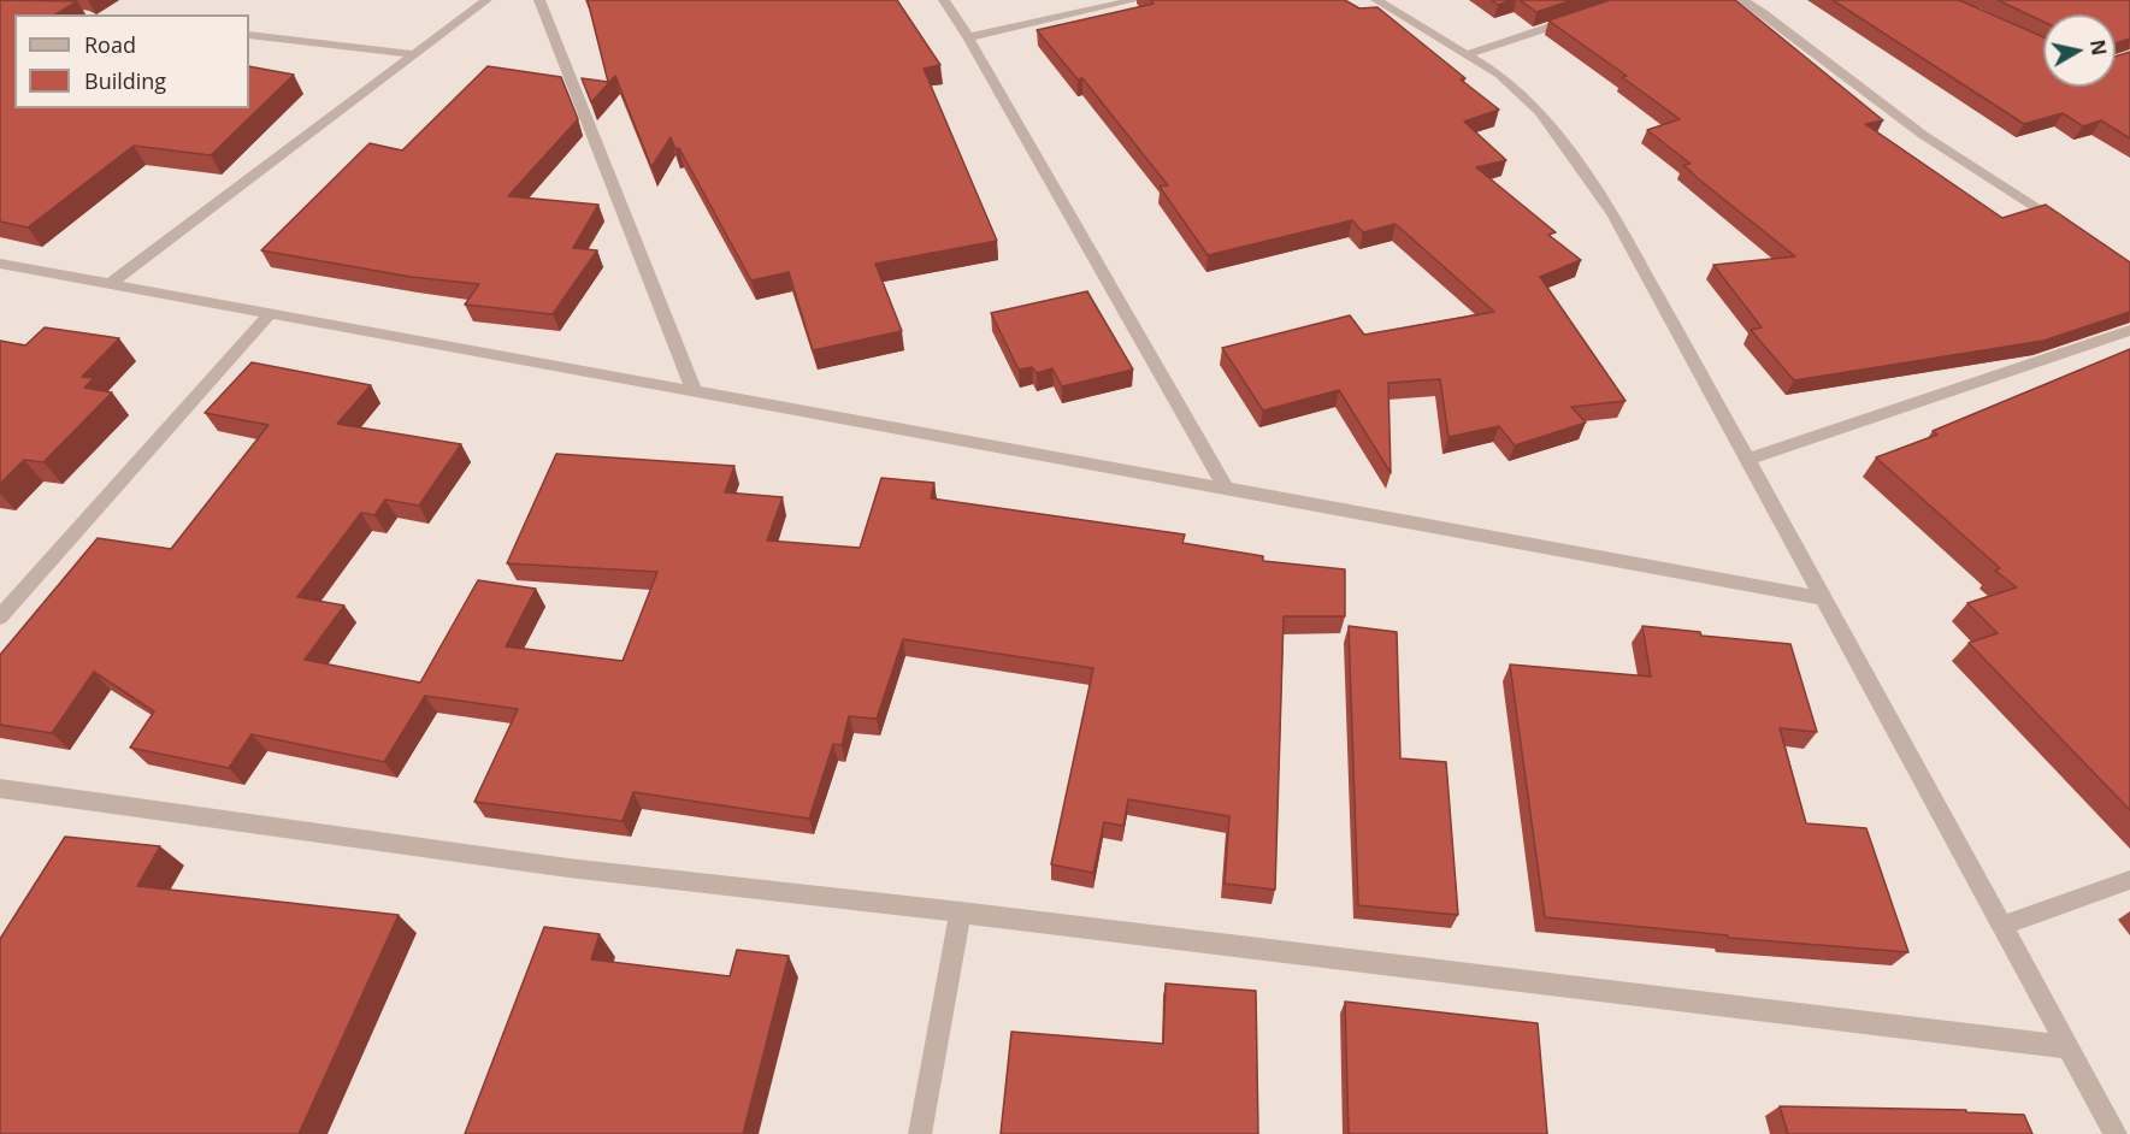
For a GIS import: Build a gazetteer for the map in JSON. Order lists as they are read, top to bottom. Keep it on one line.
{"legend":["Road","Building"],"north":"right"}
